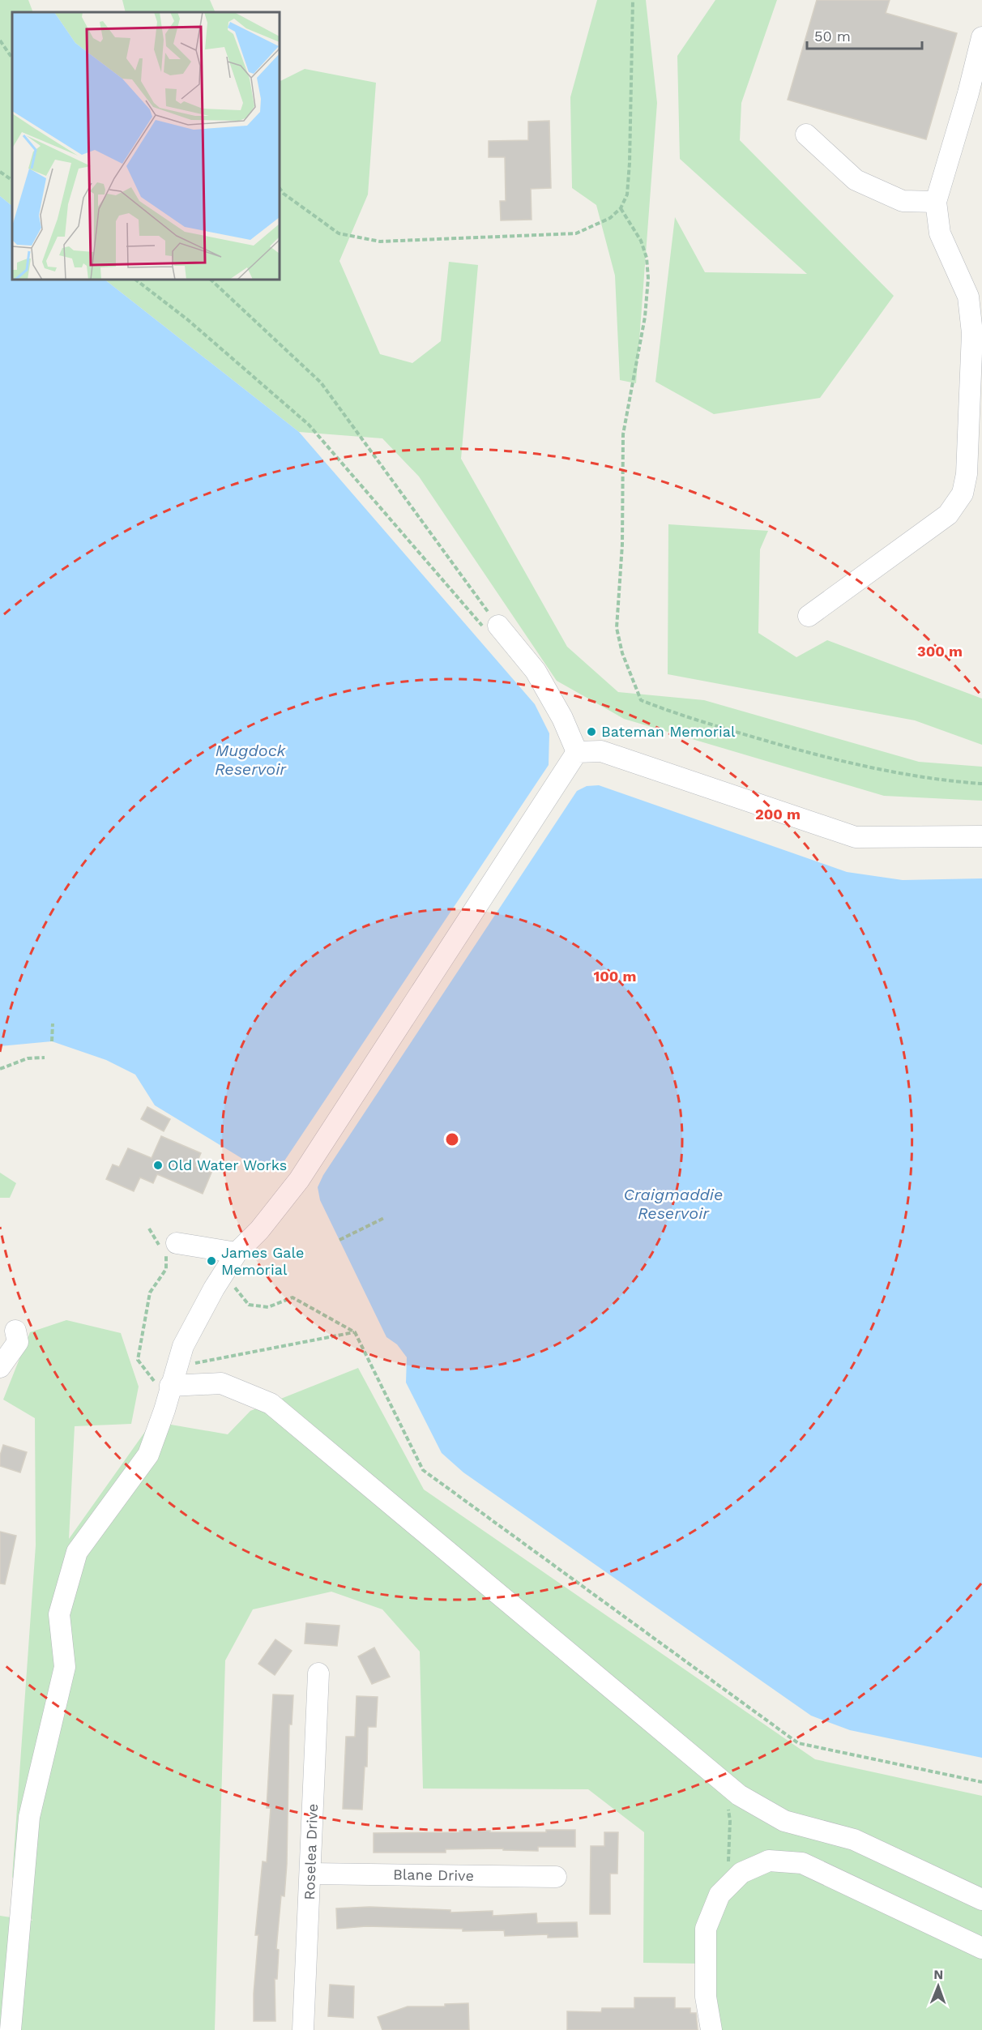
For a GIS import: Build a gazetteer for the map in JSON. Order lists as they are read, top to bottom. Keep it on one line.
{"streets":{"street":["Roselea Drive","Blane Drive"]},"crossings":[["Roselea Drive","Blane Drive"]],"water":["Mugdock Reservoir","Craigmaddie Reservoir"],"places":["Bateman Memorial","Old Water Works","James Gale Memorial"],"scale_bar":"50 m","north":"top","rings":["300 m","200 m","100 m"]}
